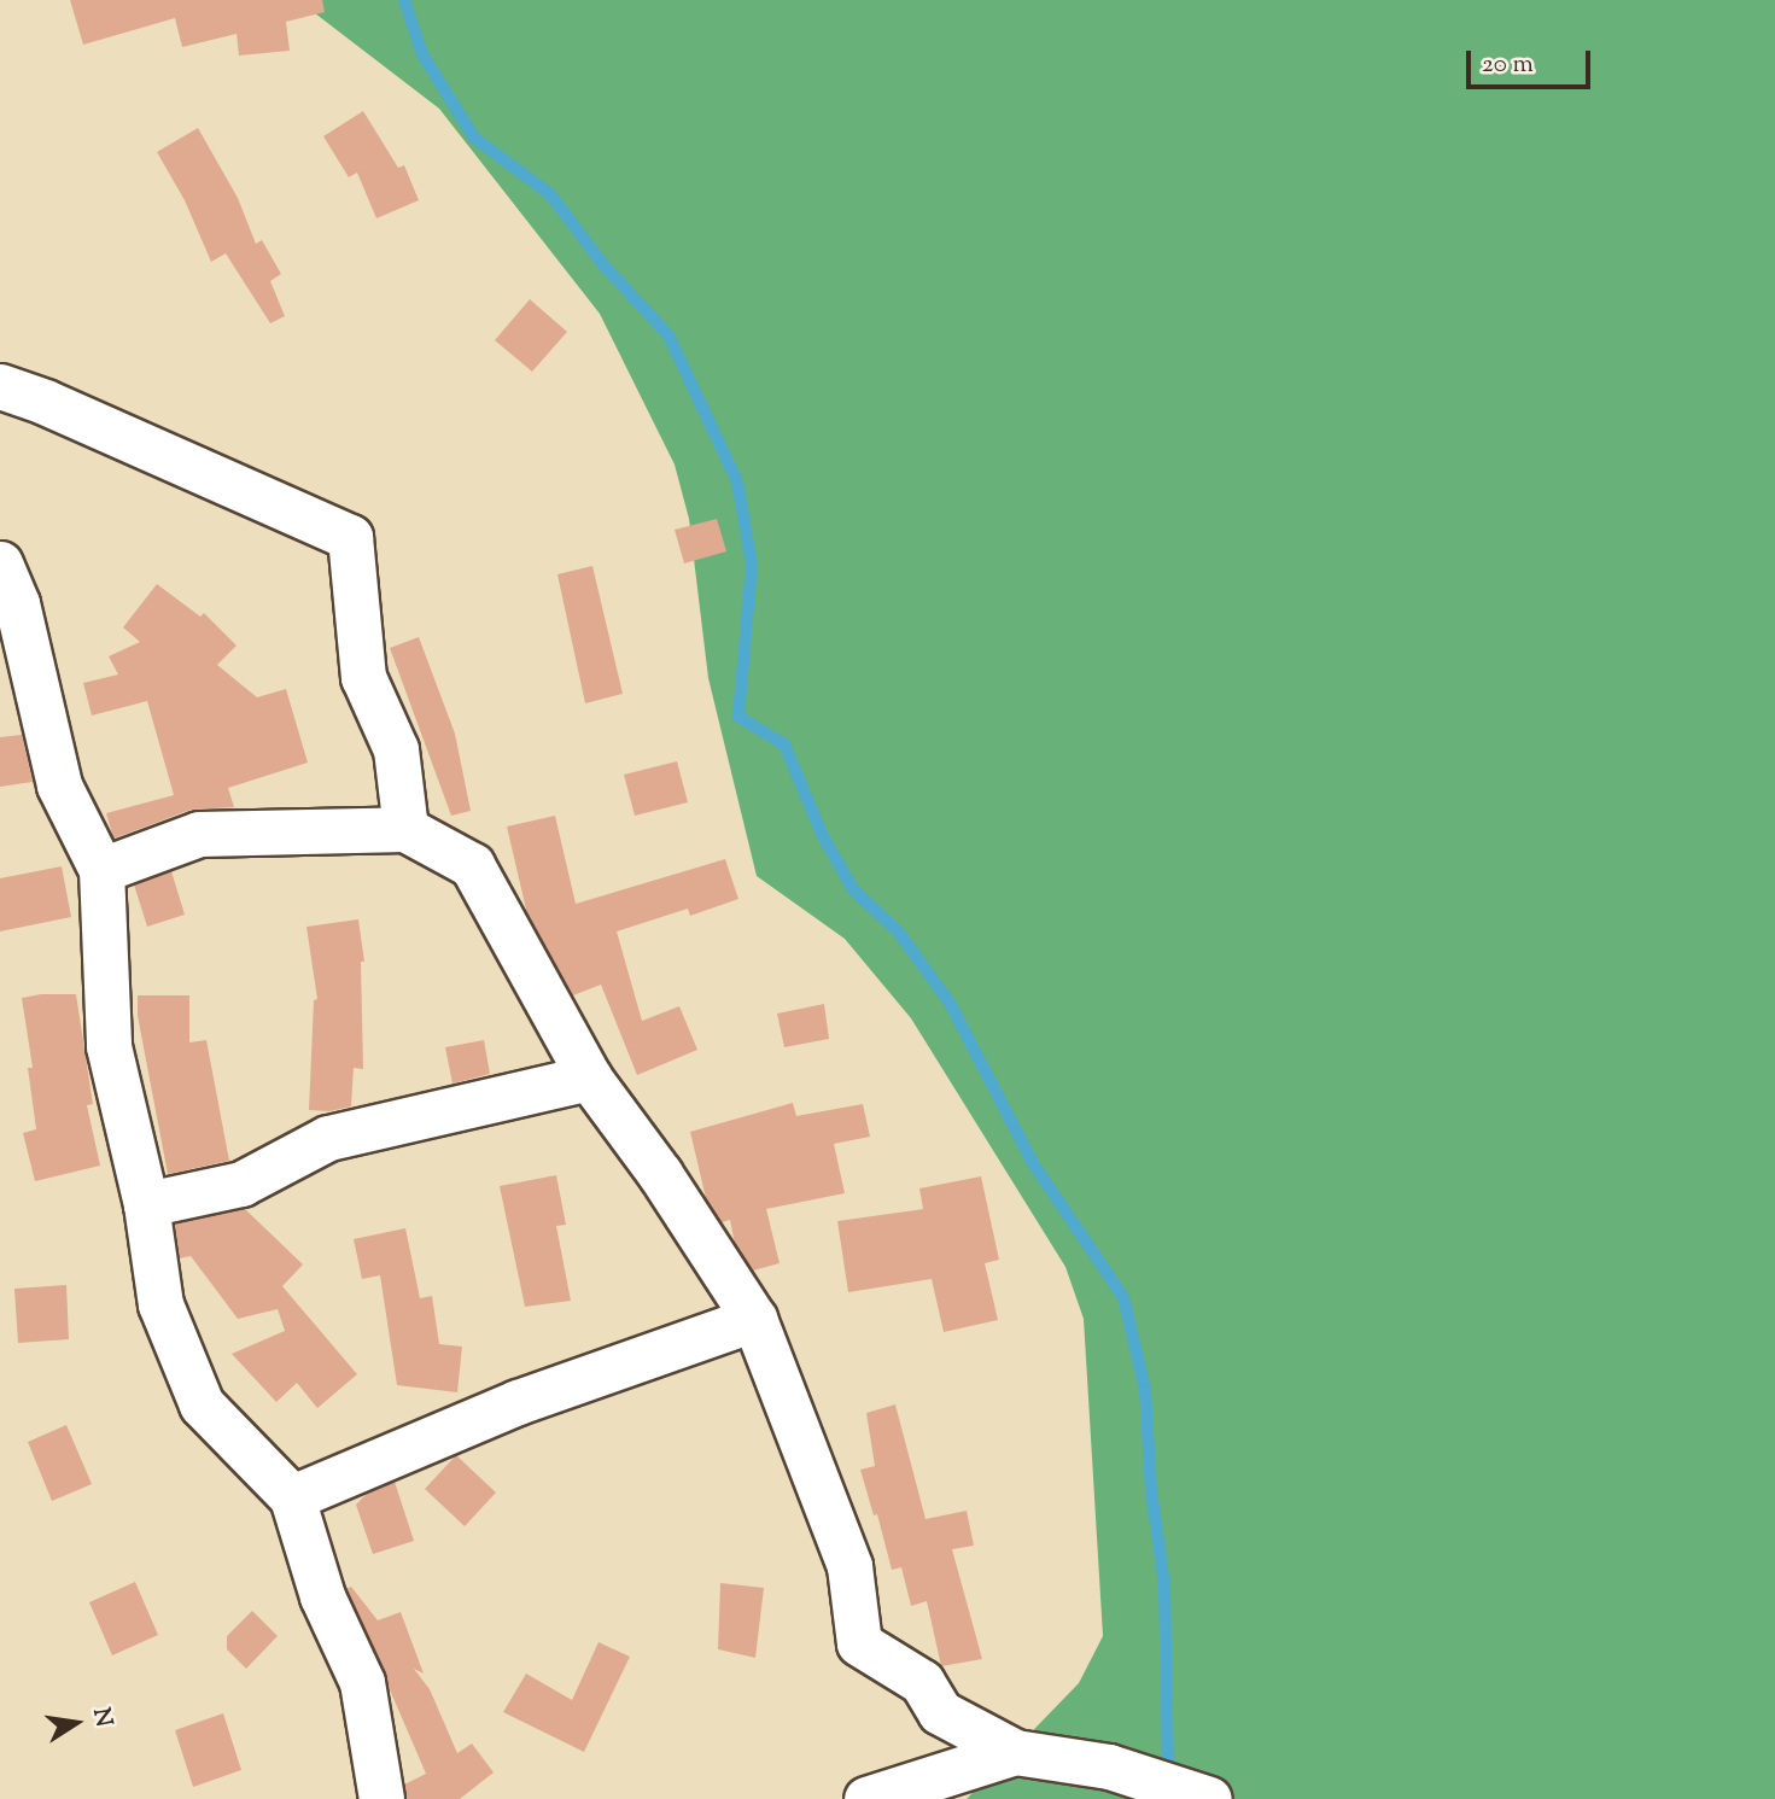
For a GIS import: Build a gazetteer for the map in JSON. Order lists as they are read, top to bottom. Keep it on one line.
{"scale_bar":"20 m","north":"right"}
